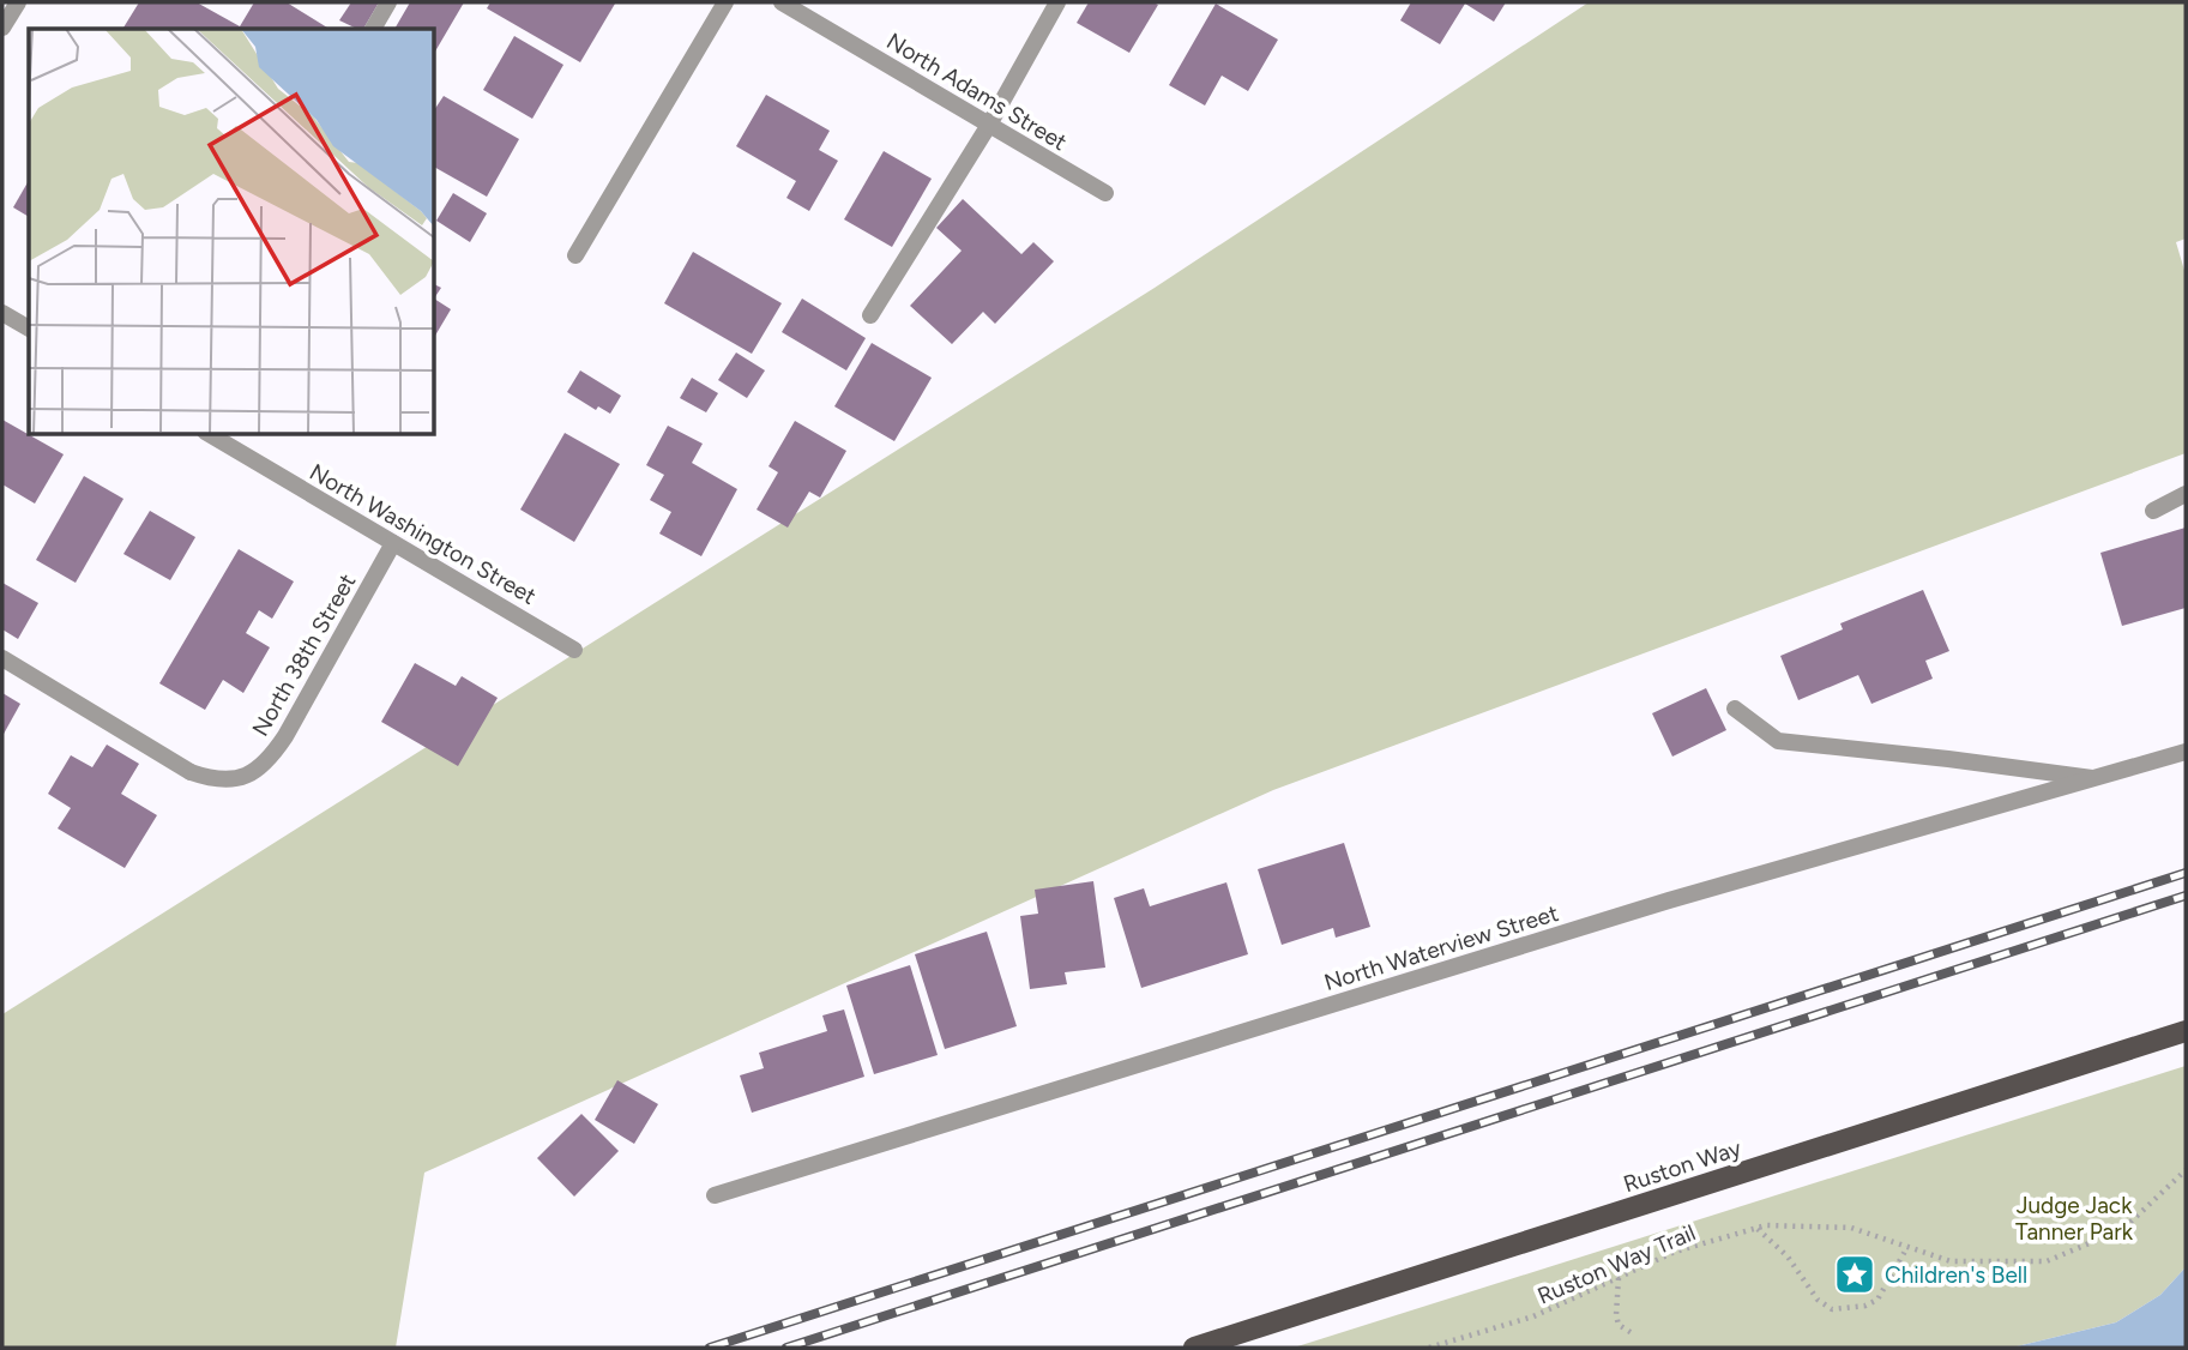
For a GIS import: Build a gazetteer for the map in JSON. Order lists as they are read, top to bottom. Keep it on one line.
{"streets":{"main road":["Ruston Way"],"street":["North Adams Street","North Washington Street","North 38th Street","North Waterview Street"],"path":["Ruston Way Trail"]},"crossings":[["North Washington Street","North 38th Street"]],"parks":["Judge Jack Tanner Park"],"places":{"place":["Children's Bell"]}}
